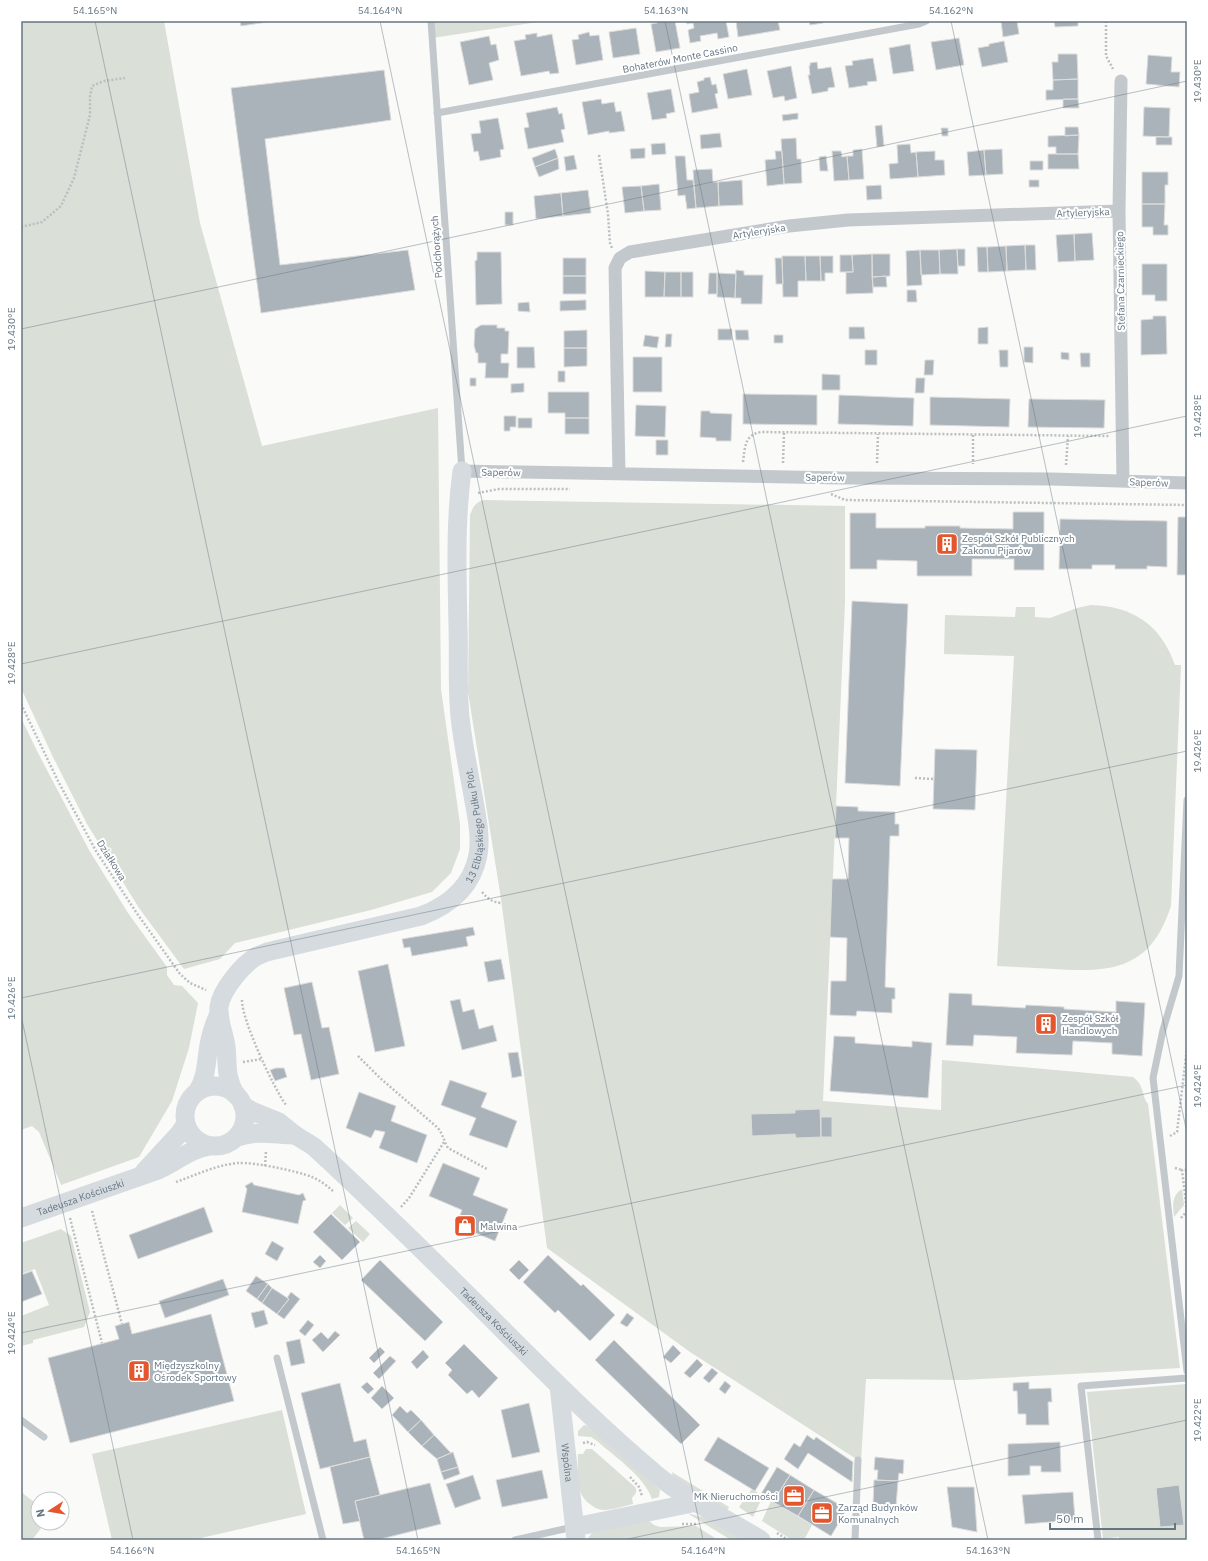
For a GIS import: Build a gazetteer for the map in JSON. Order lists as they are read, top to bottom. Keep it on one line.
{"streets":{"street":["Artyleryjska","Stefana Czarnieckiego","Saperów","13 Elbląskiego Pułku Plot.","Tadeusza Kościuszki","Wspólna"],"lane":["Bohaterów Monte Cassino","Podchorążych"],"path":["Działkowa"]},"crossings":[["Bohaterów Monte Cassino","Podchorążych"],["Artyleryjska","Stefana Czarnieckiego"],["Podchorążych","Saperów"],["Podchorążych","13 Elbląskiego Pułku Plot."],["Stefana Czarnieckiego","Saperów"],["Saperów","13 Elbląskiego Pułku Plot."],["13 Elbląskiego Pułku Plot.","Działkowa"],["13 Elbląskiego Pułku Plot.","Tadeusza Kościuszki"],["Tadeusza Kościuszki","Wspólna"]],"places":{"building":["Zespół Szkół Publicznych Zakonu Pijarów","Zespół Szkół Handlowych","Międzyszkolny Ośrodek Sportowy"],"shop":["Malwina"],"office":["MK Nieruchomości","Zarząd Budynków Komunalnych"]},"scale_bar":"50 m","north":"left","coordinates":["54.165°N","54.164°N","54.163°N","54.162°N","19.430°E","19.428°E","19.426°E","19.424°E","19.422°E","54.166°N"]}
